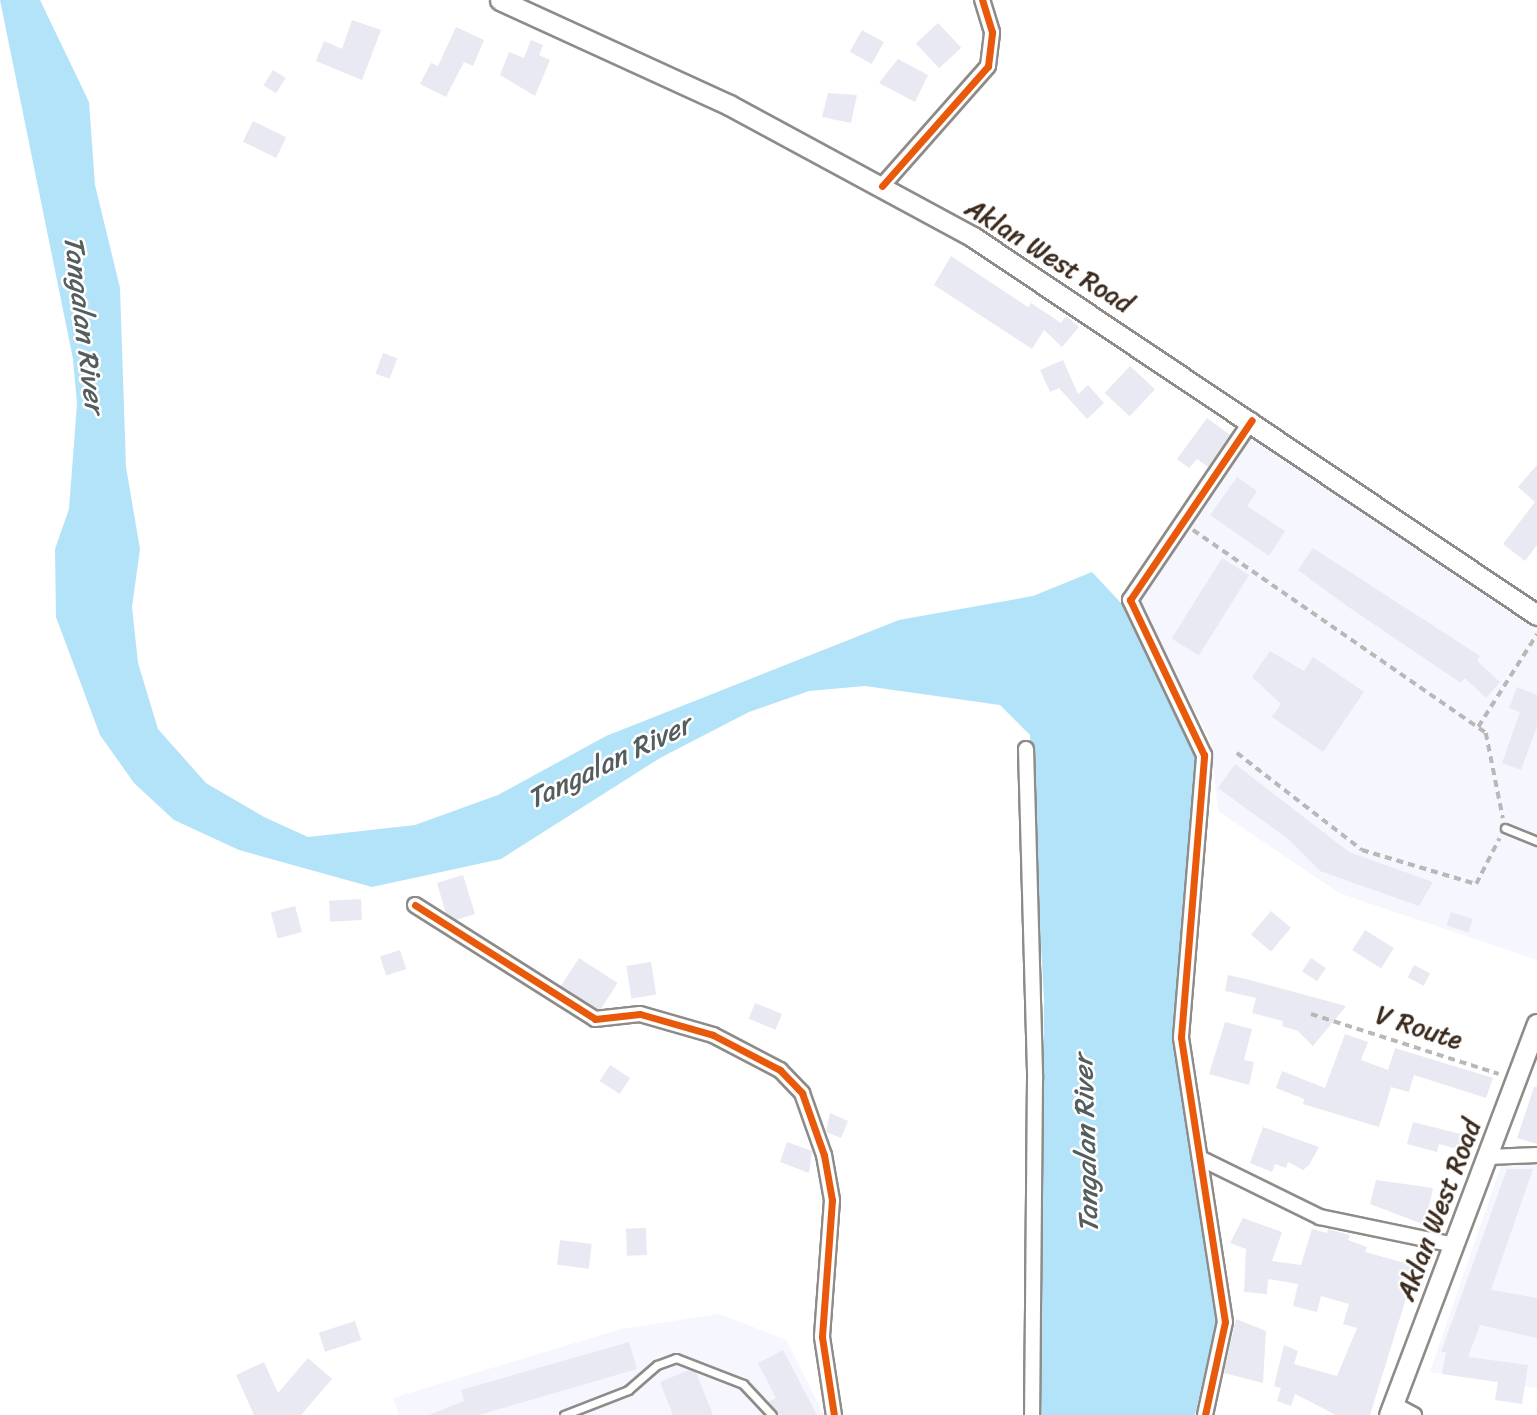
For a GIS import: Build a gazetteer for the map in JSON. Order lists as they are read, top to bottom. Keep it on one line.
{"streets":{"main road":["Aklan West Road"],"path":["V Route"]},"crossings":[["Aklan West Road","V Route"]],"water":["Tangalan River"]}
